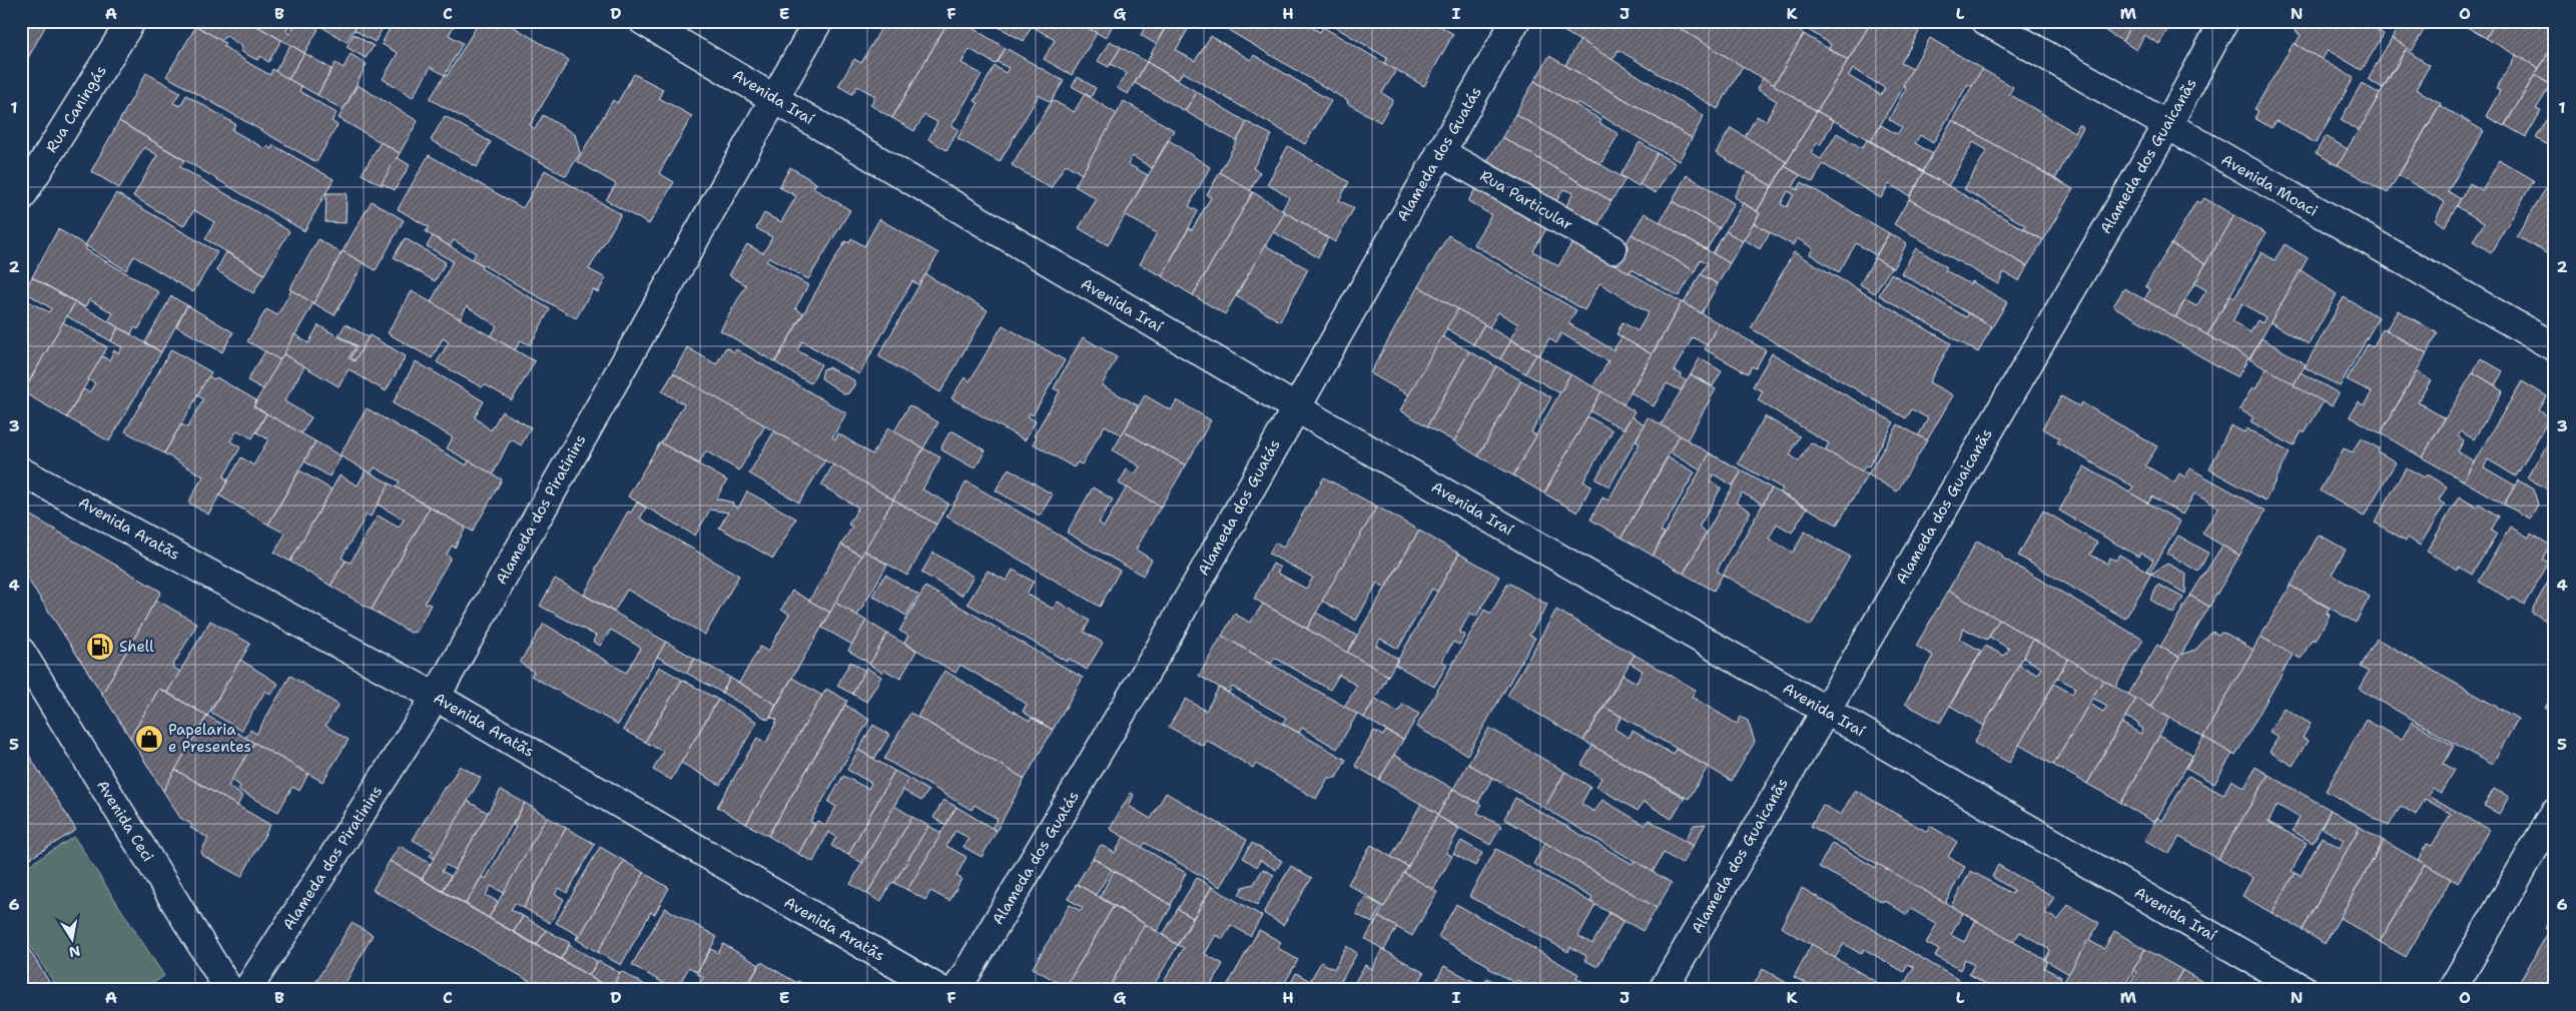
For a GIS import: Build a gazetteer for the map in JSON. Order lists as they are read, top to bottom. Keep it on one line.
{"streets":{"street":["Avenida Iraí","Rua Caningás","Alameda dos Guatás","Alameda dos Guaicanãs","Avenida Moaci","Rua Particular","Alameda dos Piratinins","Avenida Aratãs","Avenida Ceci"]},"crossings":[["Avenida Iraí","Alameda dos Guatás"],["Avenida Iraí","Alameda dos Guaicanãs"],["Avenida Iraí","Alameda dos Piratinins"],["Alameda dos Guatás","Rua Particular"],["Alameda dos Guaicanãs","Avenida Moaci"],["Alameda dos Piratinins","Avenida Aratãs"]],"places":{"fuel station":["Shell"],"shop":["Papelaria e Presentes"]},"north":"bottom","grid":{"columns":["A","B","C","D","E","F","G","H","I","J","K","L","M","N","O"],"rows":["1","2","3","4","5","6"]}}
